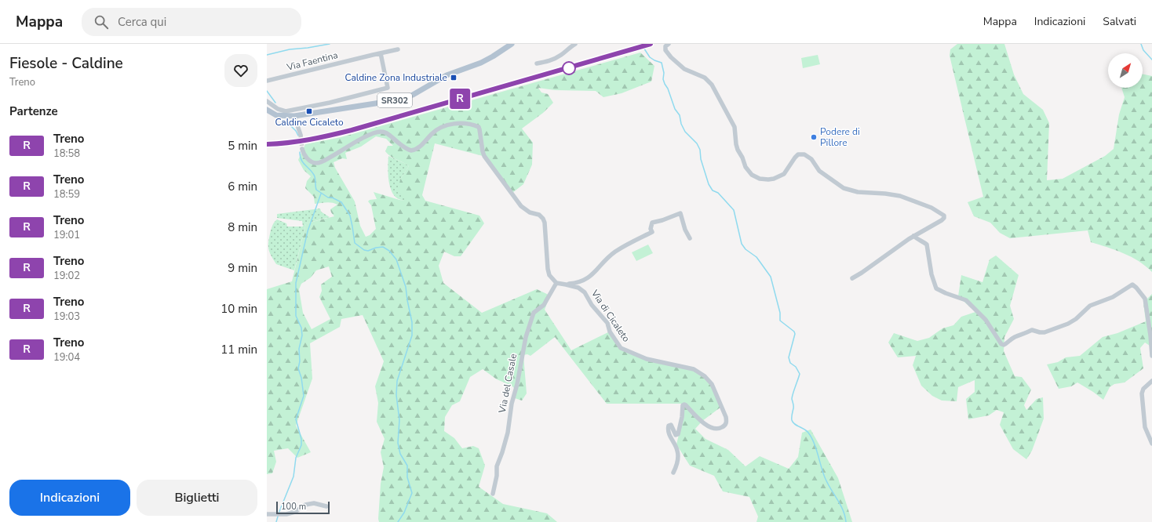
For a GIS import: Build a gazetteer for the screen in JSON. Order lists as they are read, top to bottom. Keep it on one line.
{"streets":{"main road":["SR302"],"street":["Via Faentina","Via di Cicaleto","Via del Casale"]},"crossings":[["Via di Cicaleto","Via del Casale"]],"places":{"transit":["Caldine Zona Industriale","Caldine Cicaleto"],"other":["Podere di Pillore"]},"scale_bar":"100 m","north":"top right","page":{"header":"Mappa","search":"Cerca qui","nav":["Mappa","Indicazioni","Salvati"],"heading":[["Fiesole - Caldine","Treno"],"Partenze"],"on_map":"R","list":[{"mark":"R","name":"Treno","note":"18:58","value":"5 min"},{"mark":"R","name":"Treno","note":"18:59","value":"6 min"},{"mark":"R","name":"Treno","note":"19:01","value":"8 min"},{"mark":"R","name":"Treno","note":"19:02","value":"9 min"},{"mark":"R","name":"Treno","note":"19:03","value":"10 min"},{"mark":"R","name":"Treno","note":"19:04","value":"11 min"}],"buttons":["Indicazioni","Biglietti"],"scale":"100 m"}}
